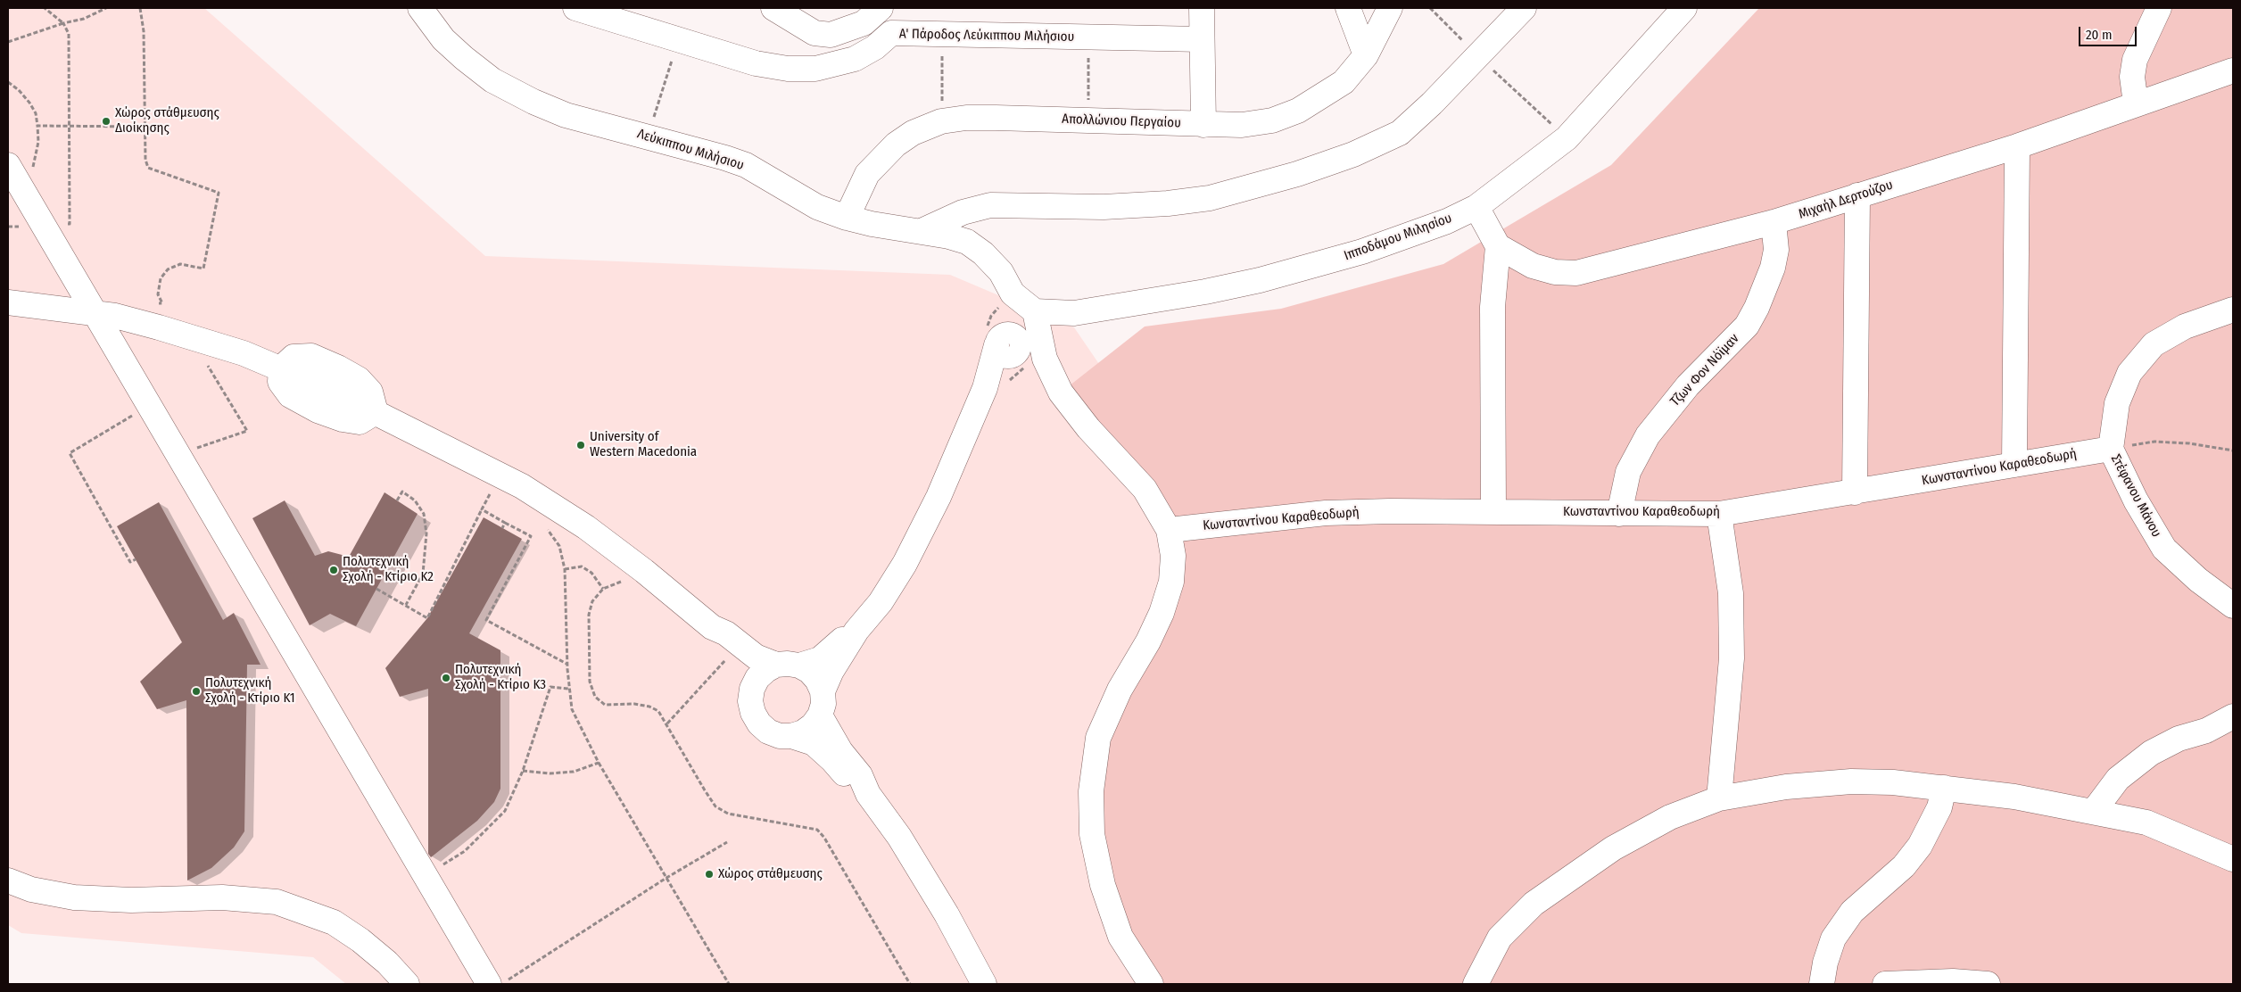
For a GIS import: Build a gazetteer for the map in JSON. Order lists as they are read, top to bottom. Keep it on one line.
{"streets":{"street":["Α' Πάροδος Λεύκιππου Μιλήσιου","Απολλώνιου Περγαίου","Λεύκιππου Μιλήσιου","Μιχαήλ Δερτούζου","Ιπποδάμου Μιλησίου","Τζων Φον Νόϊμαν","Κωνσταντίνου Καραθεοδωρή","Στέφανου Μάνου"]},"crossings":[["Απολλώνιου Περγαίου","Λεύκιππου Μιλήσιου"],["Λεύκιππου Μιλήσιου","Ιπποδάμου Μιλησίου"],["Μιχαήλ Δερτούζου","Τζων Φον Νόϊμαν"],["Τζων Φον Νόϊμαν","Κωνσταντίνου Καραθεοδωρή"],["Κωνσταντίνου Καραθεοδωρή","Στέφανου Μάνου"]],"places":["Χώρος στάθμευσης Διοίκησης","University of Western Macedonia","Πολυτεχνική Σχολή - Κτίριο Κ2","Πολυτεχνική Σχολή - Κτίριο Κ3","Πολυτεχνική Σχολή - Κτίριο Κ1","Χώρος στάθμευσης"],"scale_bar":"20 m"}
